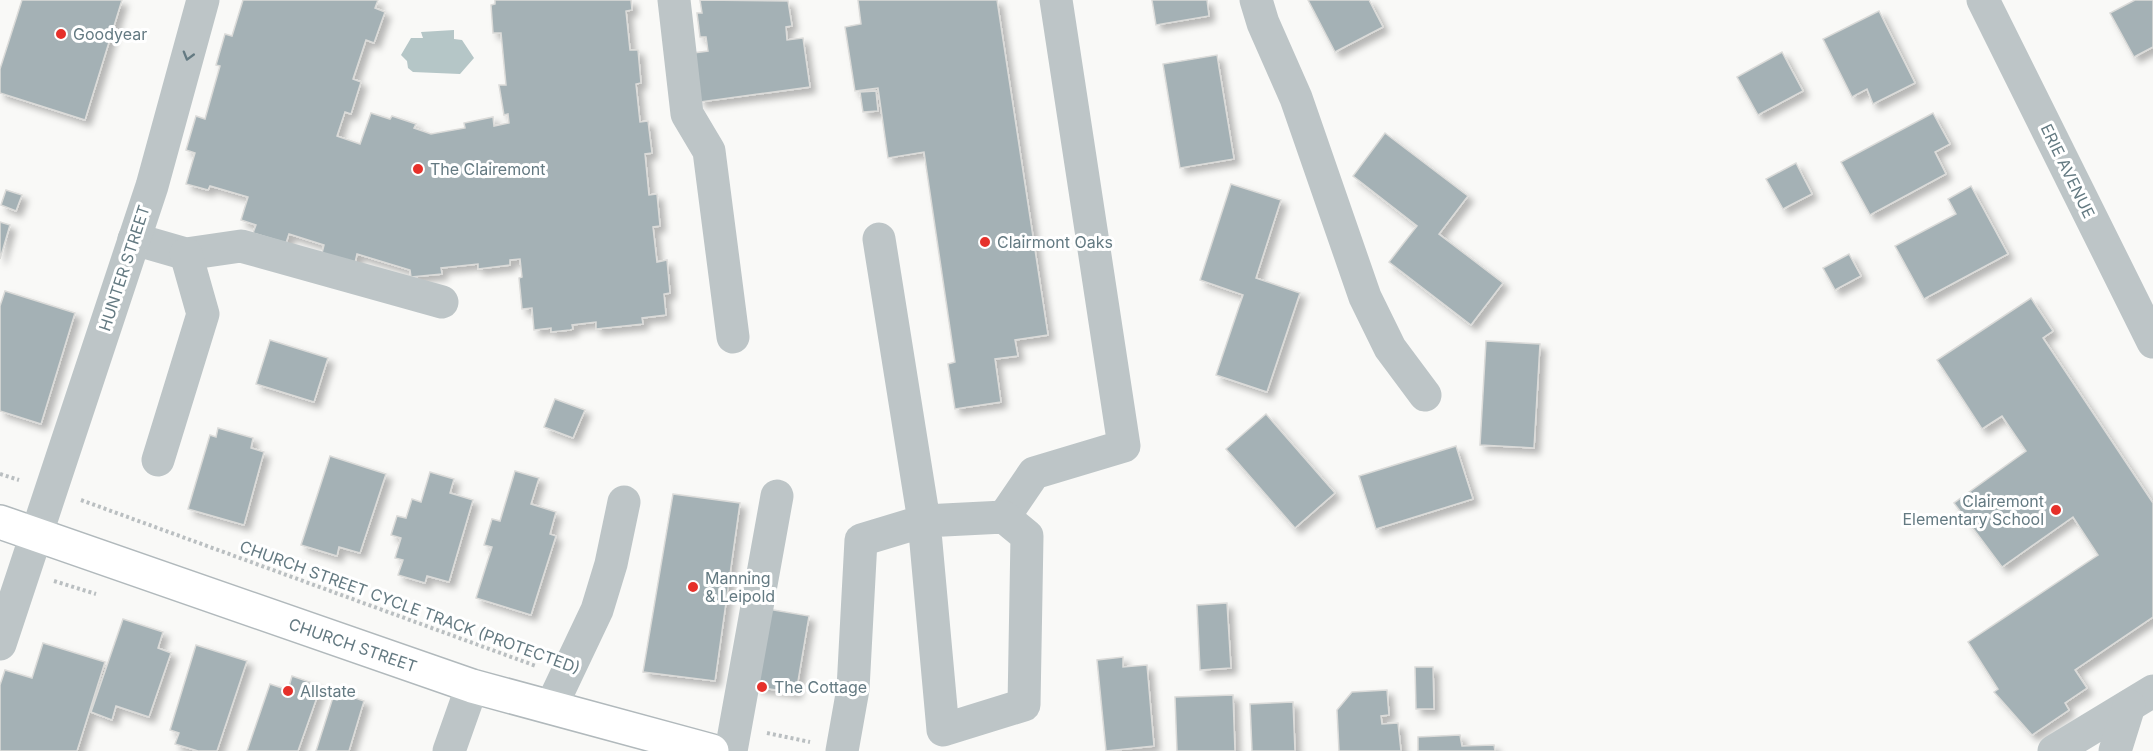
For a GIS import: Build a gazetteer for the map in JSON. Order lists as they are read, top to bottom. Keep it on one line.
{"streets":{"main road":["CHURCH STREET"],"street":["ERIE AVENUE","HUNTER STREET"],"path":["CHURCH STREET CYCLE TRACK (PROTECTED)"]},"crossings":[["HUNTER STREET","CHURCH STREET CYCLE TRACK (PROTECTED)"],["HUNTER STREET","CHURCH STREET"]],"one_way":["HUNTER STREET"],"places":["Goodyear","The Clairemont","Clairmont Oaks","Clairemont Elementary School","Manning & Leipold","The Cottage","Allstate"]}
